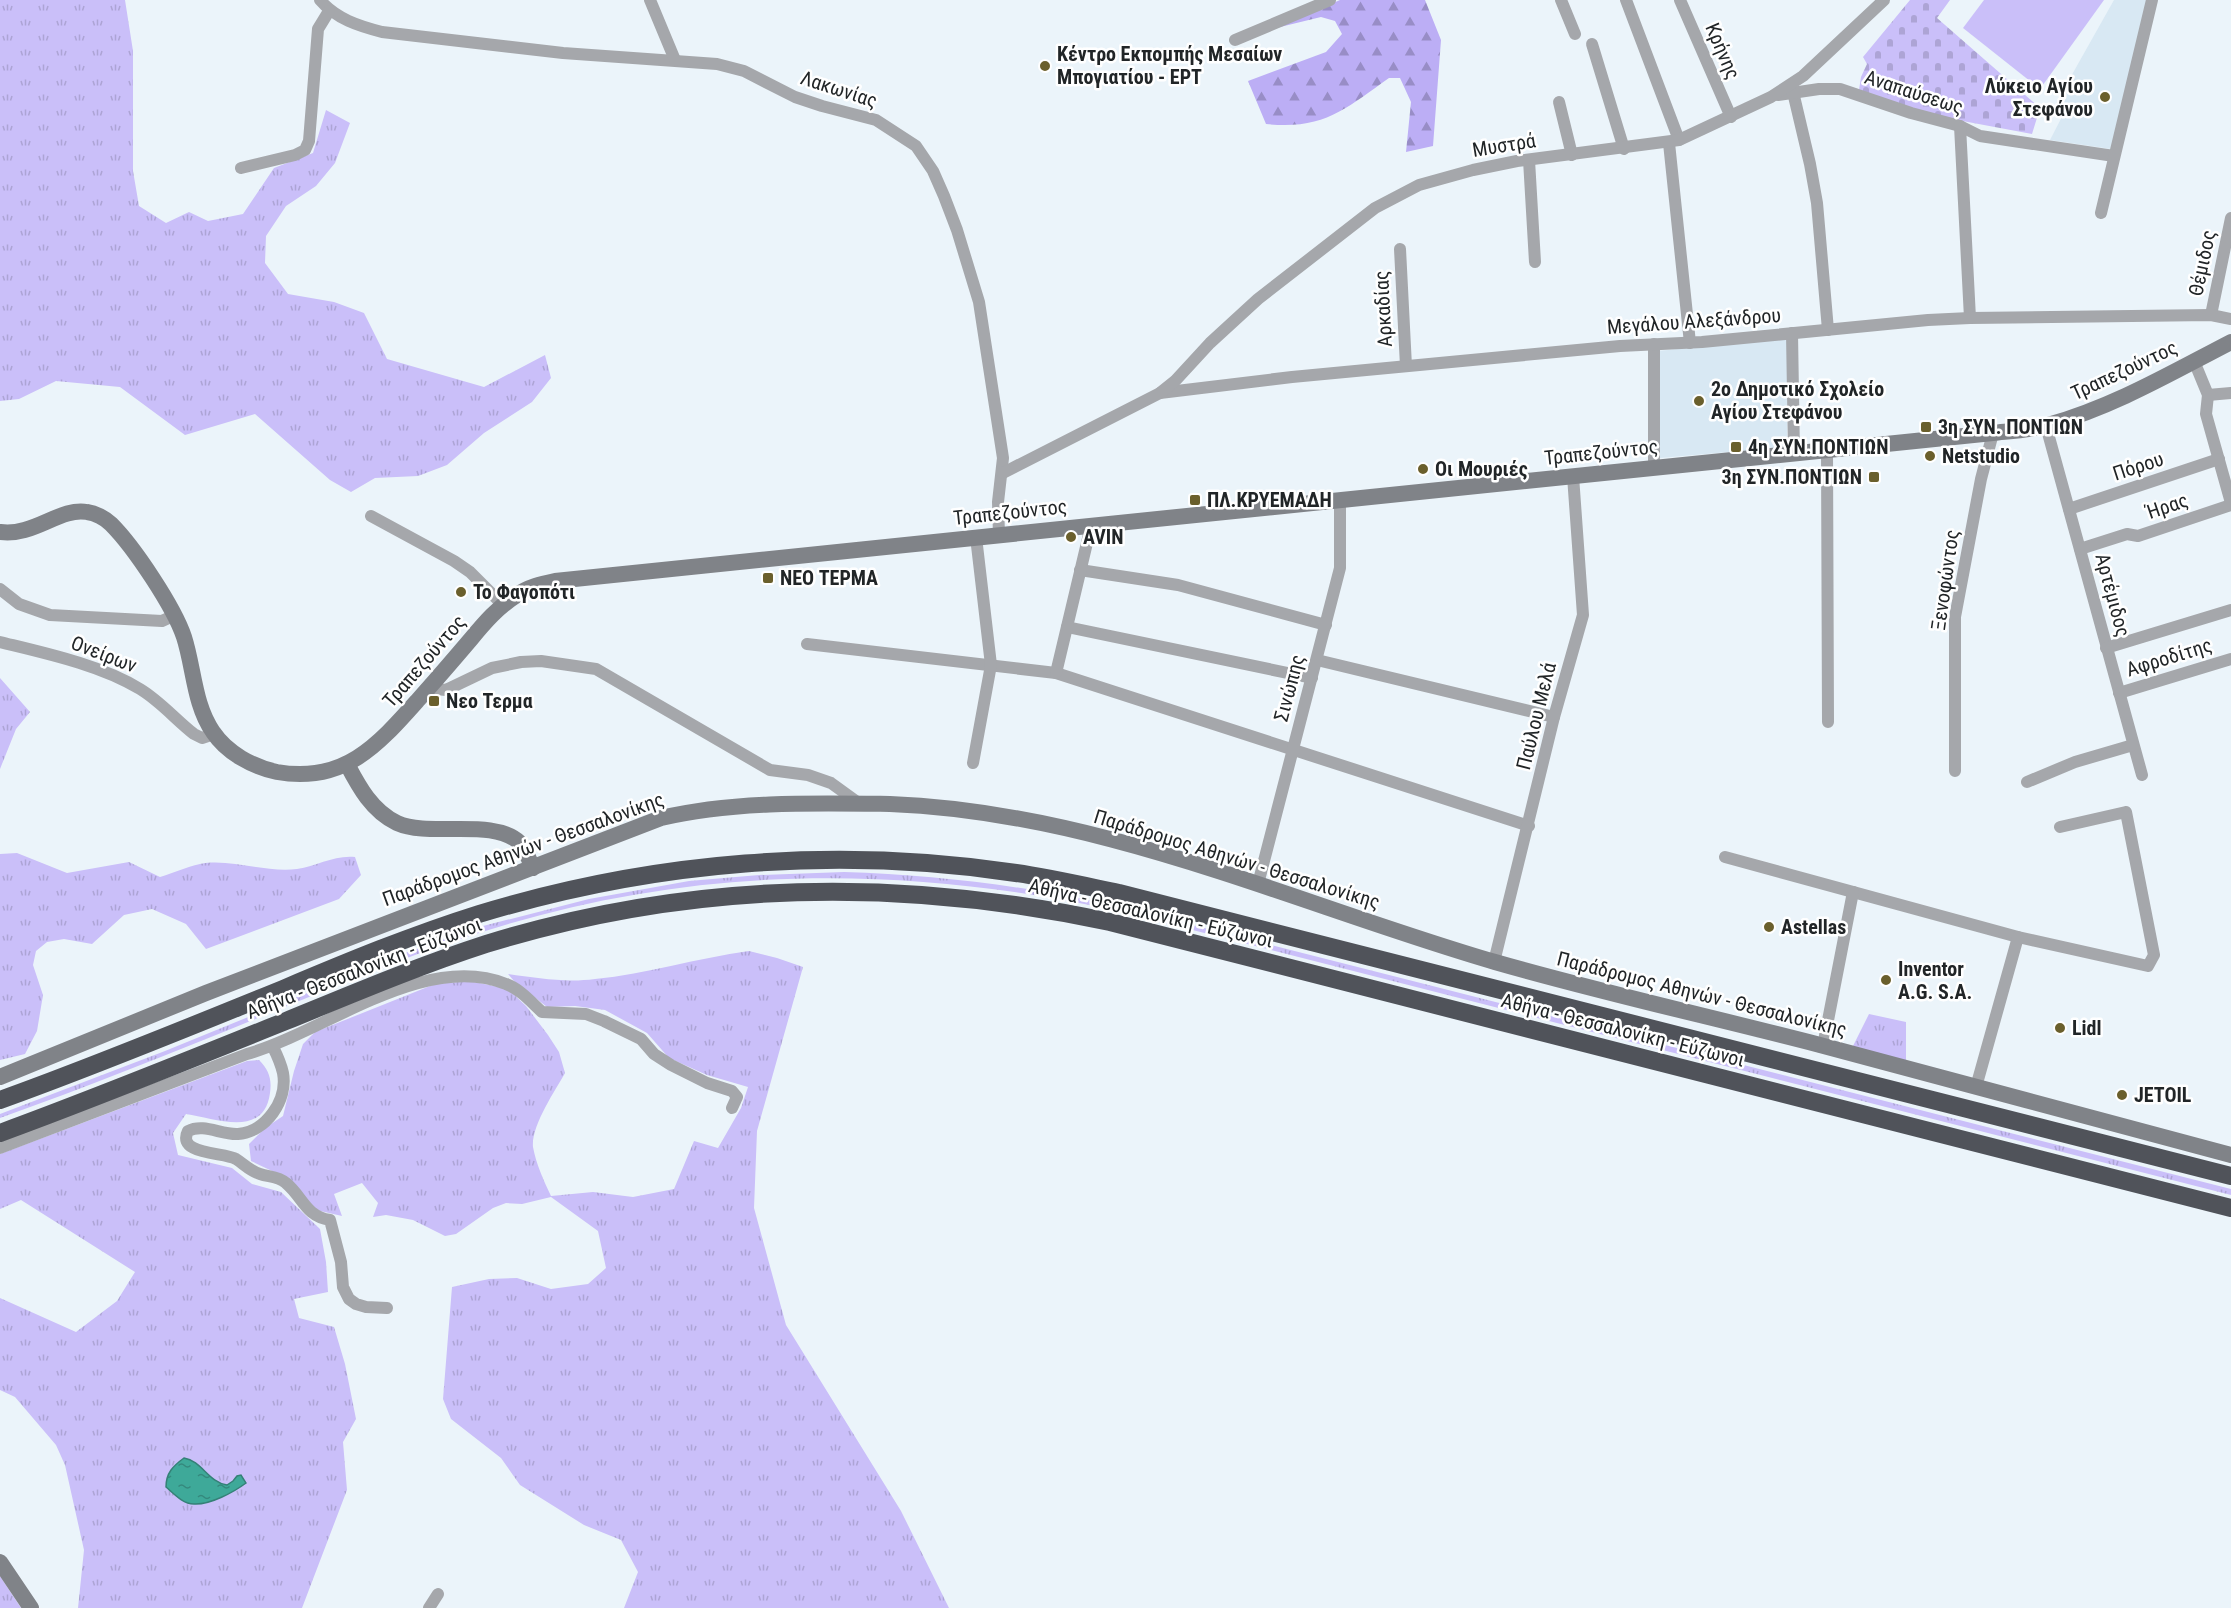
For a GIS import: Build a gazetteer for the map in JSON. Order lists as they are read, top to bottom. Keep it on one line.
{"streets":{"highway":["Αθήνα - Θεσσαλονίκη - Εύζωνοι"],"main road":["Τραπεζούντος","Παράδρομος Αθηνών - Θεσσαλονίκης"],"street":["Κρήνης","Λακωνίας","Αναπαύσεως","Μυστρά","Θέμιδος","Αρκαδίας","Μεγάλου Αλεξάνδρου","Πόρου","Ήρας","Ξενοφώντος","Αρτέμιδος","Ονείρων","Αφροδίτης","Σινώπης","Παύλου Μελά"]},"crossings":[["Κρήνης","Μυστρά"],["Λακωνίας","Τραπεζούντος"],["Αναπαύσεως","Μυστρά"],["Μυστρά","Μεγάλου Αλεξάνδρου"],["Θέμιδος","Μεγάλου Αλεξάνδρου"],["Αρκαδίας","Μεγάλου Αλεξάνδρου"],["Τραπεζούντος","Ξενοφώντος"],["Τραπεζούντος","Αρτέμιδος"],["Τραπεζούντος","Ονείρων"],["Τραπεζούντος","Σινώπης"],["Τραπεζούντος","Παύλου Μελά"],["Πόρου","Αρτέμιδος"],["Ήρας","Αρτέμιδος"],["Αρτέμιδος","Αφροδίτης"],["Σινώπης","Παράδρομος Αθηνών - Θεσσαλονίκης"],["Παύλου Μελά","Παράδρομος Αθηνών - Θεσσαλονίκης"]],"places":{"other":["Κέντρο Εκπομπής Μεσαίων Μπογιατίου - ΕΡΤ","Λύκειο Αγίου Στεφάνου","2ο Δημοτικό Σχολείο Αγίου Στεφάνου","Netstudio","Οι Μουριές","AVIN","Το Φαγοπότι","Astellas","Inventor A.G. S.A.","Lidl","JETOIL"],"transit":["3η ΣΥΝ. ΠΟΝΤΙΩΝ","4η ΣΥΝ.ΠΟΝΤΙΩΝ","3η ΣΥΝ.ΠΟΝΤΙΩΝ","ΠΛ.ΚΡΥΕΜΑΔΗ","ΝΕΟ ΤΕΡΜΑ","Νεο Τερμα"]}}
